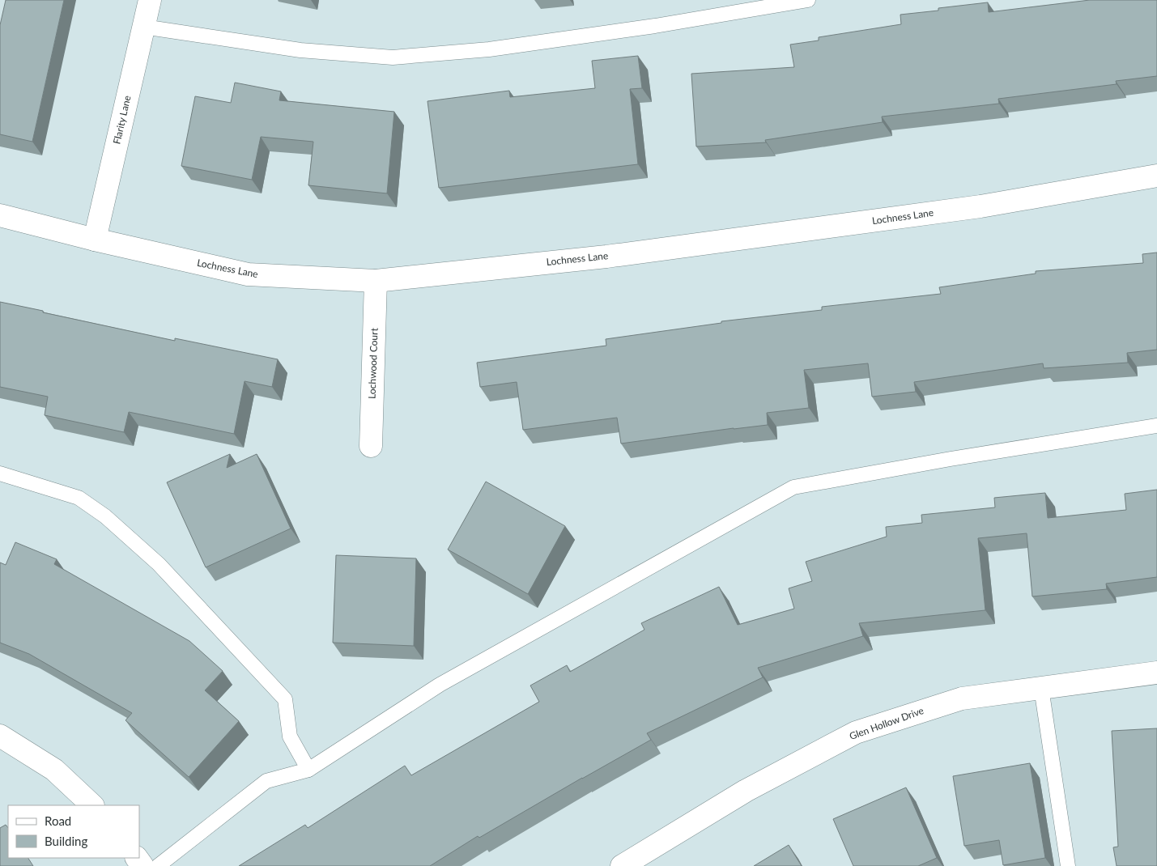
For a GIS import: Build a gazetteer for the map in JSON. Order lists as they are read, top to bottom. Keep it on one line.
{"streets":{"street":["Flarity Lane","Lochness Lane","Lochwood Court","Glen Hollow Drive"]},"crossings":[["Flarity Lane","Lochness Lane"],["Lochness Lane","Lochwood Court"]],"legend":["Road","Building"]}
